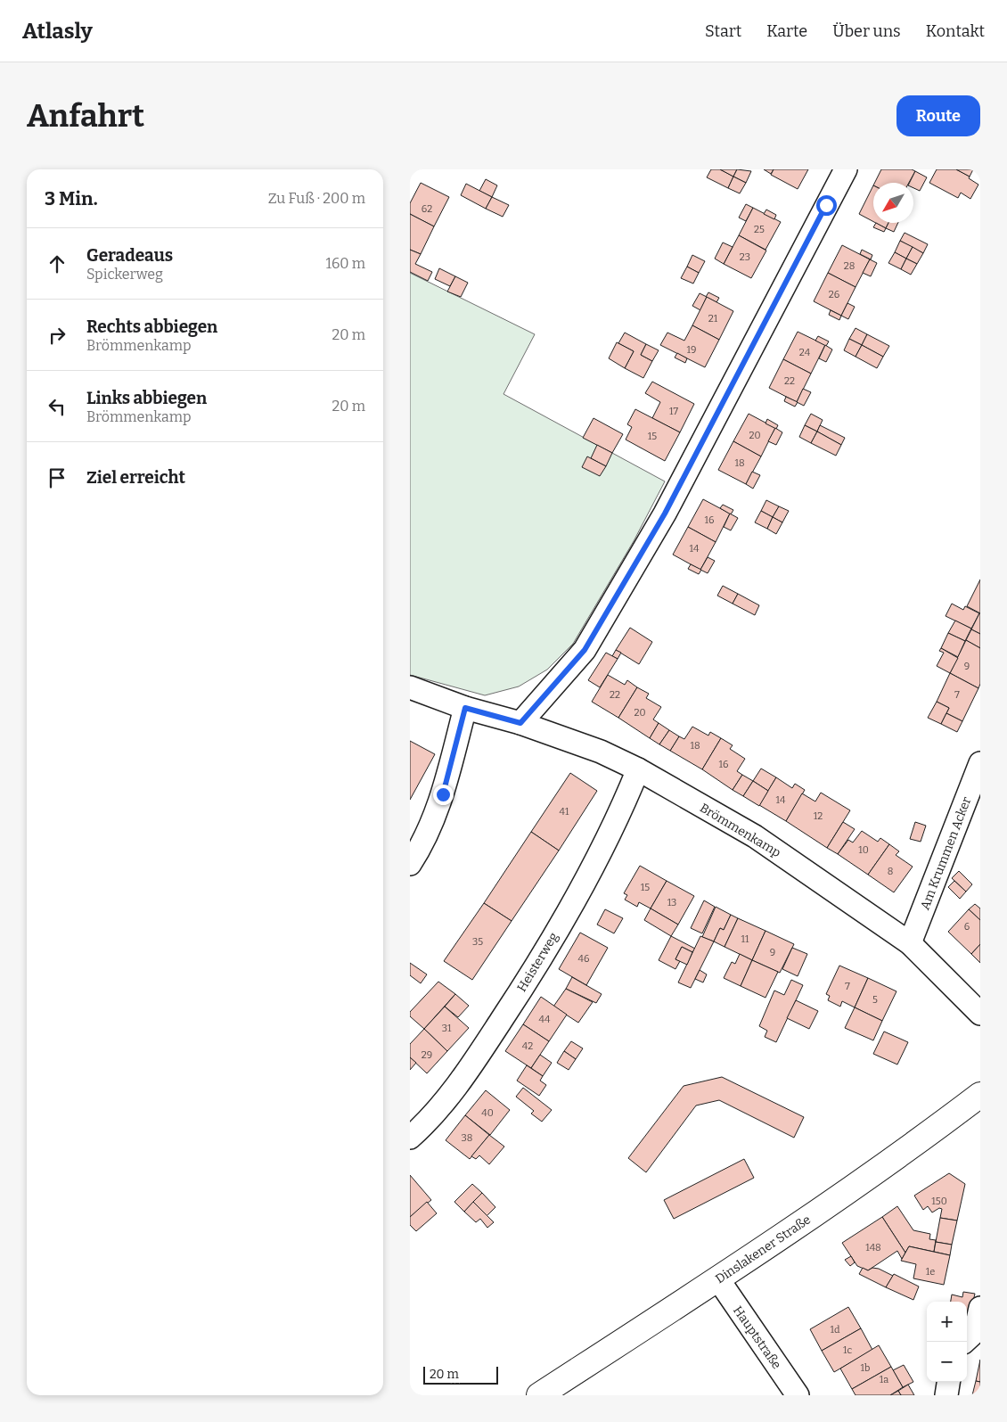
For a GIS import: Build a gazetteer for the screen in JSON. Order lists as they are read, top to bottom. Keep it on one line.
{"streets":{"main road":["Dinslakener Straße"],"street":["Brömmenkamp","Am Krummen Acker","Heisterweg","Hauptstraße"]},"crossings":[["Brömmenkamp","Am Krummen Acker"],["Brömmenkamp","Heisterweg"],["Dinslakener Straße","Hauptstraße"]],"house_numbers":["62","25","23","28","26","21","19","24","22","17","20","15","18","16","14","9","22","7","20","18","16","14","41","12","10","8","15","13","6","11","35","9","46","7","5","44","31","42","29","40","38","150","148","1e","1d","1c","1b","1a"],"scale_bar":"20 m","north":"bottom left","page":{"header":"Atlasly","nav":["Start","Karte","Über uns","Kontakt"],"buttons":"Route","title":"Anfahrt","heading":["3 Min.","Zu Fuß · 200 m"],"list":[["Geradeaus","Spickerweg","160 m"],["Rechts abbiegen","Brömmenkamp","20 m"],["Links abbiegen","Brömmenkamp","20 m"],"Ziel erreicht"],"map_buttons":["+","−"],"scale":"20 m"}}
